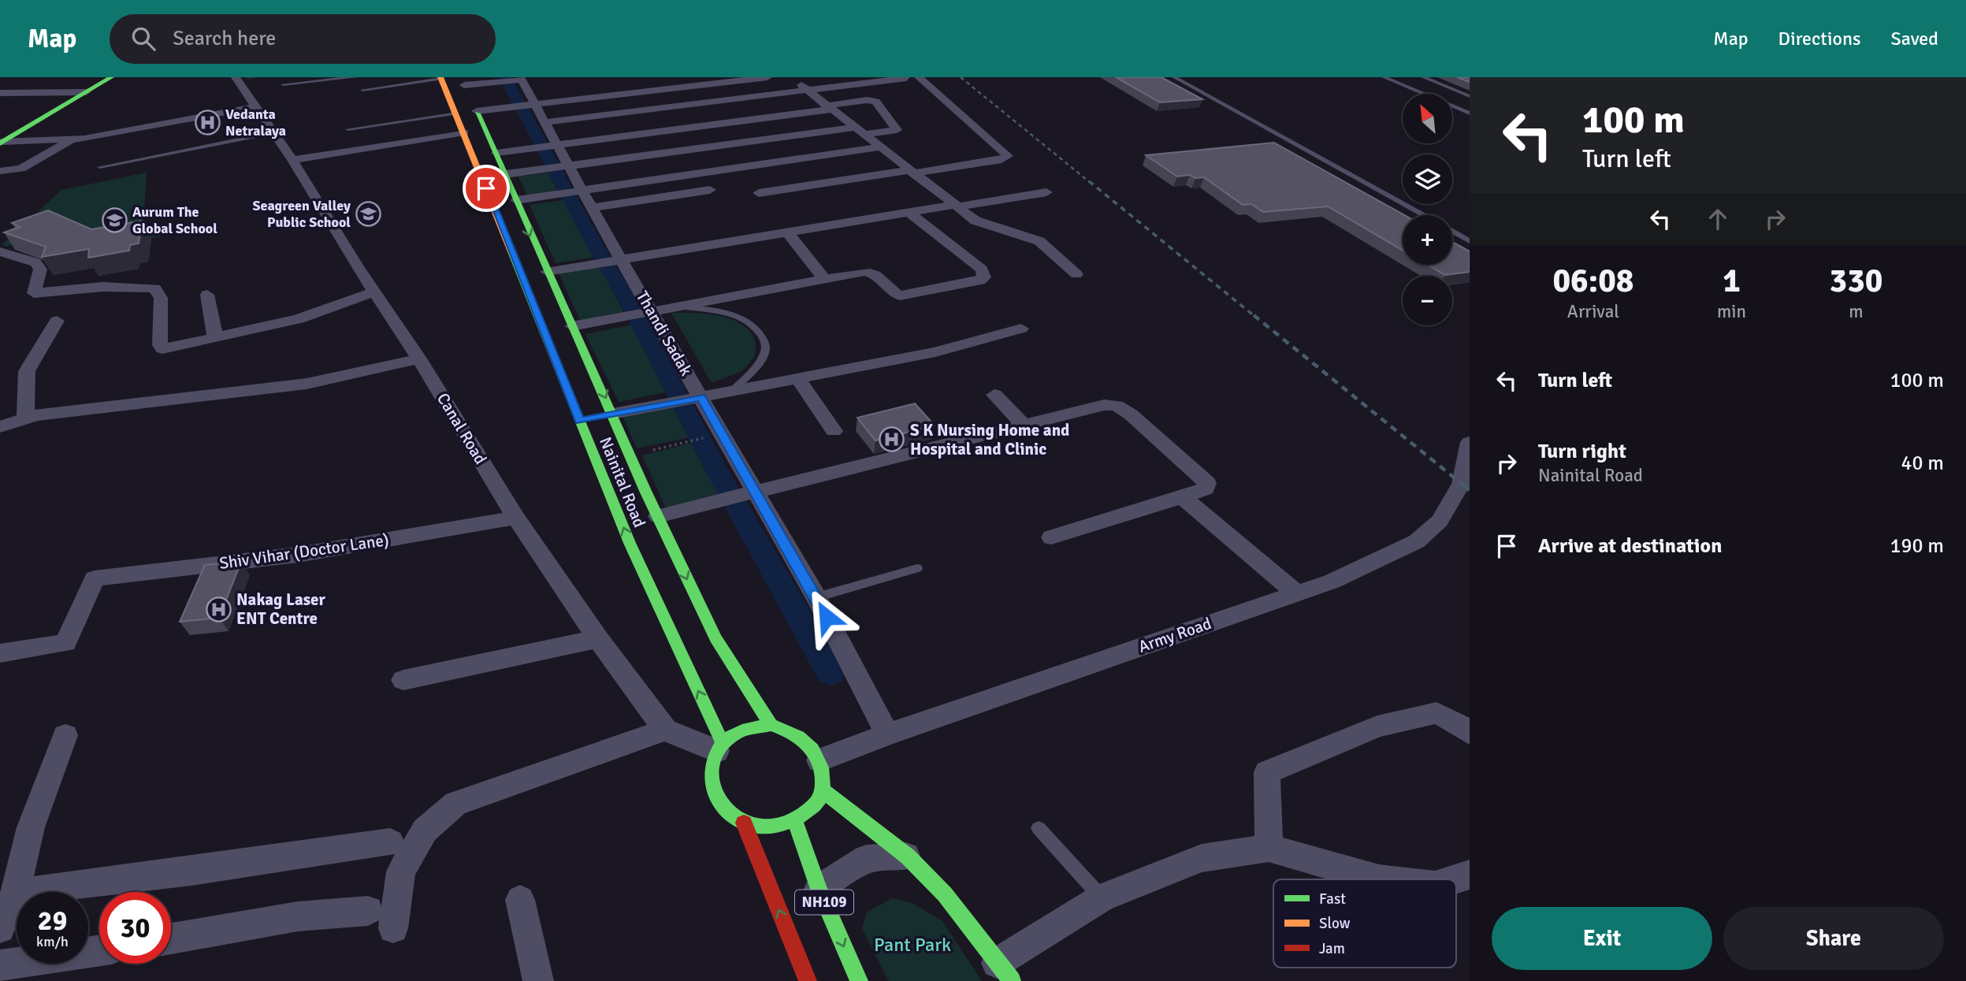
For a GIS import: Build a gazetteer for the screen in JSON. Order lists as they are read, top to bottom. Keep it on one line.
{"streets":{"main road":["Nainital Road","NH109"],"street":["Thandi Sadak","Canal Road","Shiv Vihar (Doctor Lane)","Army Road"]},"crossings":[["Thandi Sadak","Army Road"],["Canal Road","Shiv Vihar (Doctor Lane)"],["Nainital Road","Army Road"],["Nainital Road","NH109"],["Army Road","NH109"]],"parks":["Pant Park"],"places":{"hospital":["Vedanta Netralaya","S K Nursing Home and Hospital and Clinic","Nakag Laser ENT Centre"],"school or university":["Seagreen Valley Public School","Aurum The Global School"]},"legend":["Fast","Slow","Jam"],"north":"top left","page":{"header":"Map","search":"Search here","nav":["Map","Directions","Saved"],"turn":["100 m","Turn left"],"map_buttons":["+","−"],"eta":["06:08","Arrival","1","min","330","m"],"list":[{"name":"Turn left","value":"100 m"},{"name":"Turn right","note":"Nainital Road","value":"40 m"},{"name":"Arrive at destination","value":"190 m"}],"speed":"29 km/h","limit":"30","buttons":["Exit","Share"]}}
